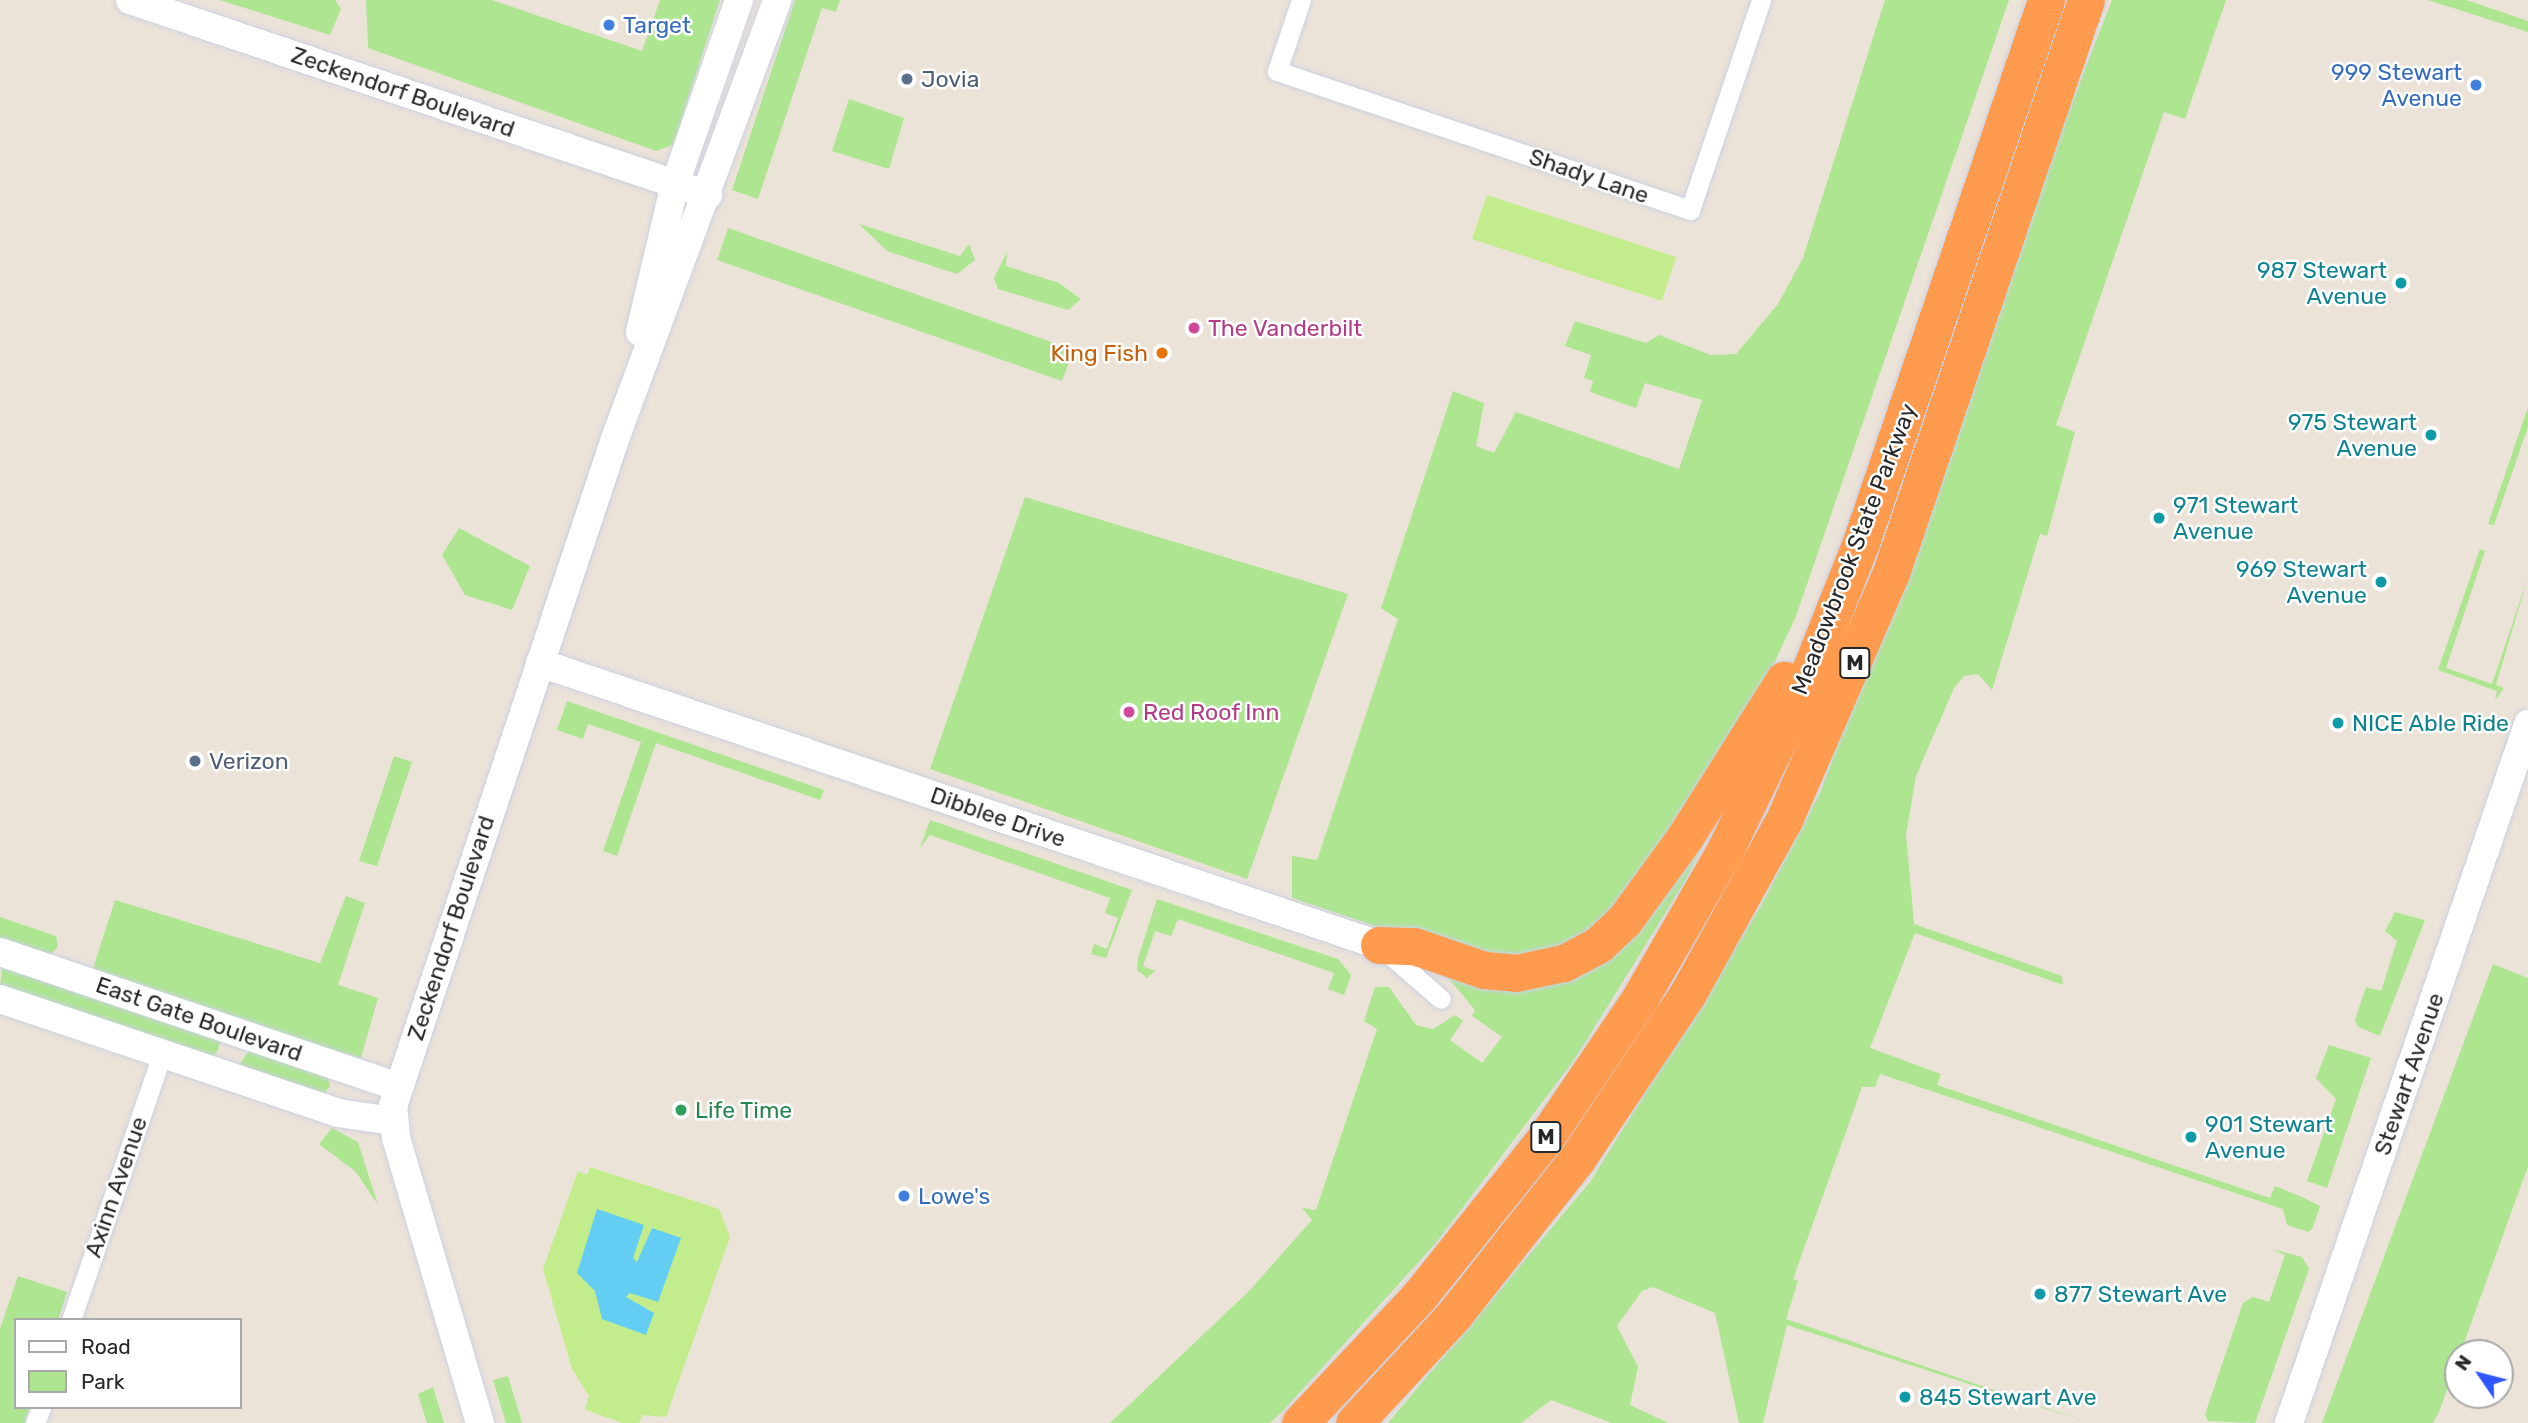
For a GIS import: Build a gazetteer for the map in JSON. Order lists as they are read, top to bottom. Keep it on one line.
{"streets":{"highway":["Meadowbrook State Parkway","M"],"main road":["Zeckendorf Boulevard","Dibblee Drive","East Gate Boulevard","Stewart Avenue"],"street":["Shady Lane","Axinn Avenue"]},"crossings":[["Zeckendorf Boulevard","Dibblee Drive"],["Zeckendorf Boulevard","East Gate Boulevard"],["East Gate Boulevard","Axinn Avenue"]],"places":["Target","Jovia","999 Stewart Avenue","987 Stewart Avenue","The Vanderbilt","King Fish","975 Stewart Avenue","971 Stewart Avenue","969 Stewart Avenue","Red Roof Inn","NICE Able Ride","Verizon","Life Time","901 Stewart Avenue","Lowe's","877 Stewart Ave","845 Stewart Ave"],"legend":["Road","Park"],"north":"top left"}
